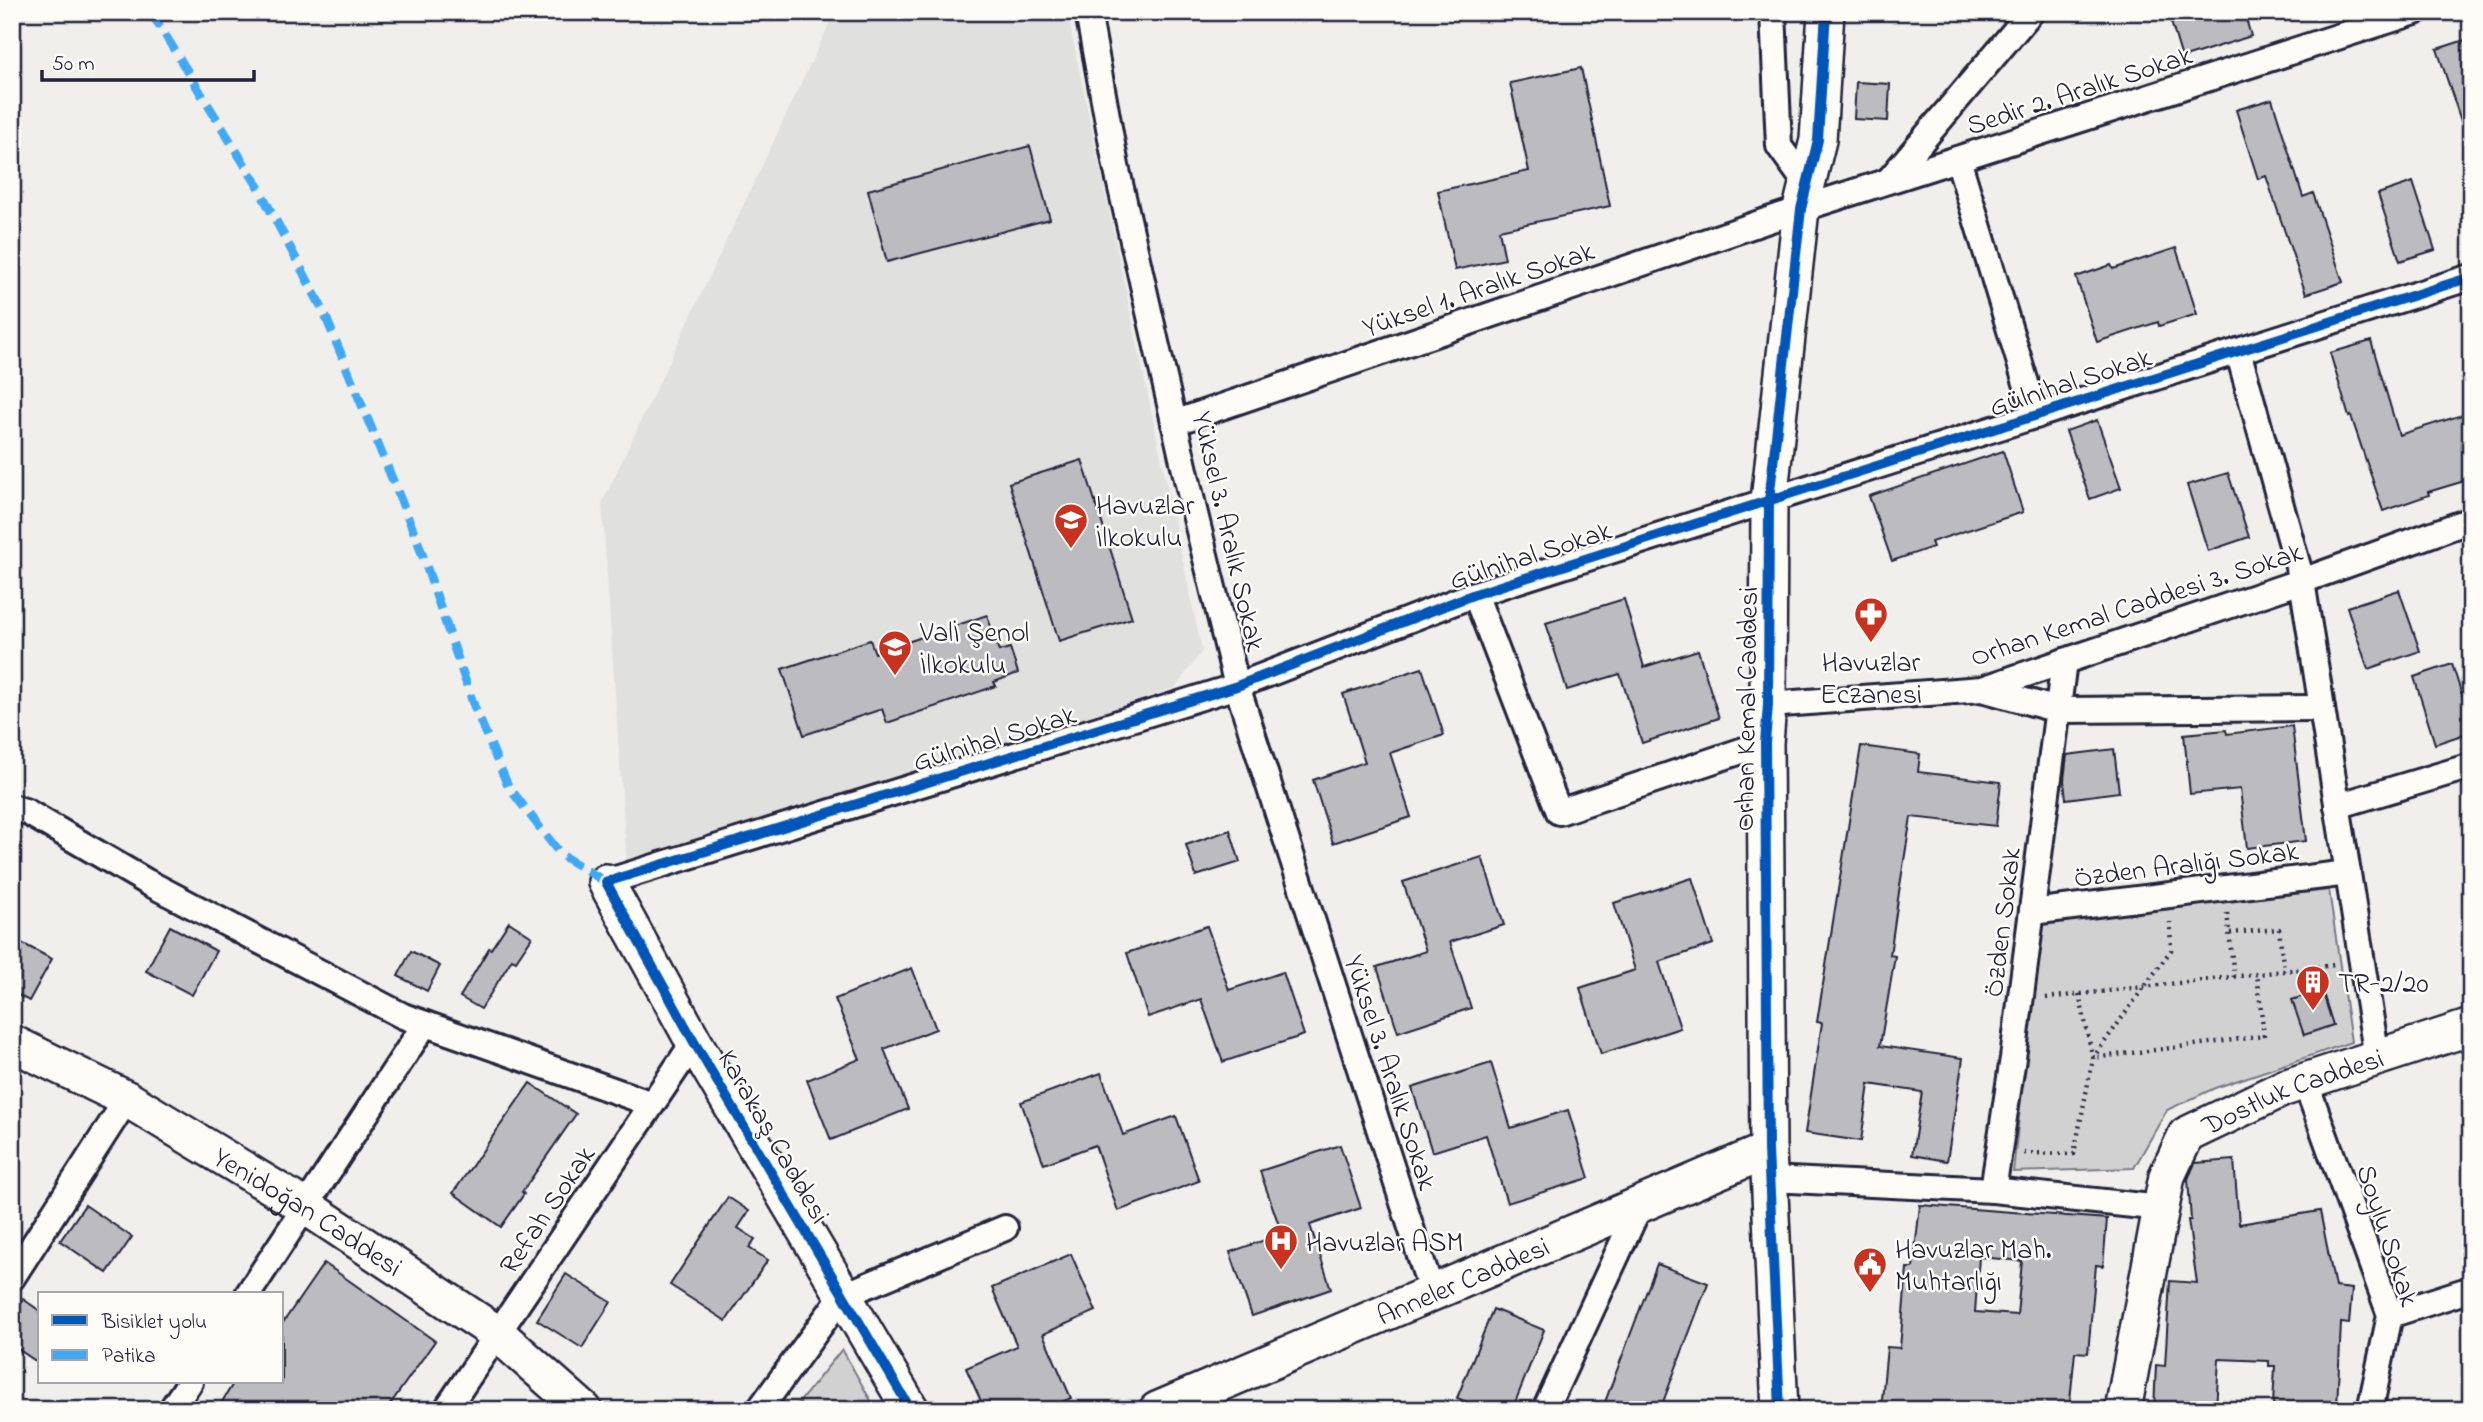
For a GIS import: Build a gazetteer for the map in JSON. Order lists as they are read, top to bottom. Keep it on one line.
{"streets":{"street":["Sedir 2. Aralık Sokak","Yüksel 1. Aralık Sokak","Gülnihal Sokak","Yüksel 3. Aralık Sokak","Orhan Kemal Caddesi 3. Sokak","Orhan Kemal Caddesi","Özden Aralığı Sokak","Özden Sokak","Dostluk Caddesi","Karakaş Caddesi","Refah Sokak","Yenidoğan Caddesi","Soylu Sokak","Anneler Caddesi"]},"crossings":[["Sedir 2. Aralık Sokak","Yüksel 1. Aralık Sokak"],["Sedir 2. Aralık Sokak","Orhan Kemal Caddesi"],["Yüksel 1. Aralık Sokak","Yüksel 3. Aralık Sokak"],["Yüksel 1. Aralık Sokak","Orhan Kemal Caddesi"],["Gülnihal Sokak","Yüksel 3. Aralık Sokak"],["Gülnihal Sokak","Orhan Kemal Caddesi"],["Gülnihal Sokak","Karakaş Caddesi"],["Yüksel 3. Aralık Sokak","Anneler Caddesi"],["Orhan Kemal Caddesi 3. Sokak","Orhan Kemal Caddesi"],["Orhan Kemal Caddesi 3. Sokak","Özden Sokak"],["Orhan Kemal Caddesi","Anneler Caddesi"],["Özden Aralığı Sokak","Özden Sokak"],["Dostluk Caddesi","Soylu Sokak"],["Karakaş Caddesi","Refah Sokak"],["Refah Sokak","Yenidoğan Caddesi"]],"places":{"school or university":["Havuzlar İlkokulu","Valİ Şenol İlkokulu"],"pharmacy":["Havuzlar Eczanesi"],"building":["TR-2/20"],"hospital":["Havuzlar ASM"],"public building":["Havuzlar Mah. Muhtarlığı"]},"legend":["Bisiklet yolu","Patika"],"scale_bar":"50 m"}
